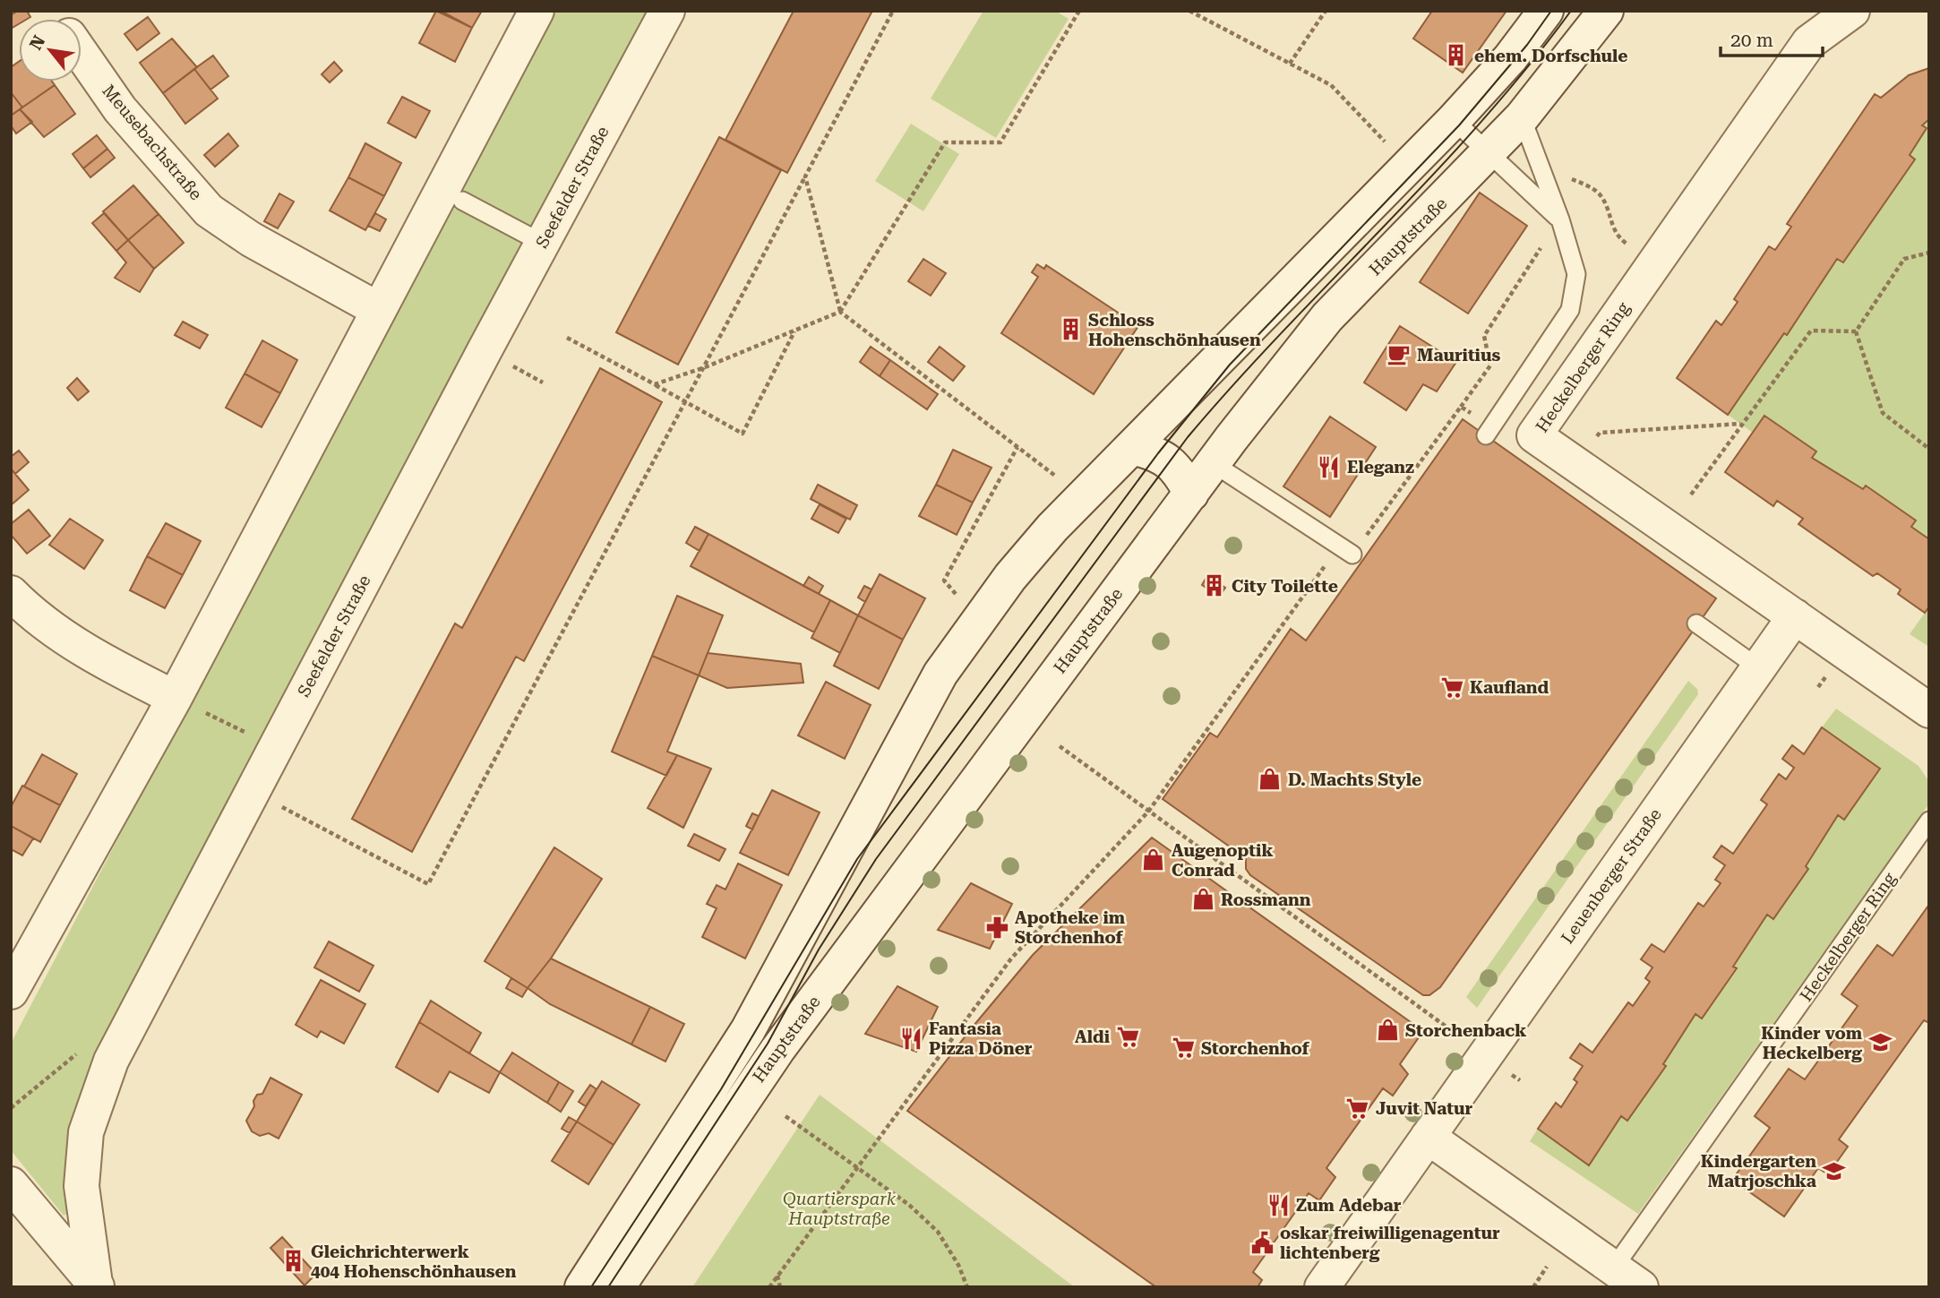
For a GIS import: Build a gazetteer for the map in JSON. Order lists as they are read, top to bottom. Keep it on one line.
{"streets":{"street":["Meusebachstraße","Seefelder Straße","Hauptstraße","Heckelberger Ring","Leuenberger Straße"]},"crossings":[["Heckelberger Ring","Leuenberger Straße"]],"parks":["Quartierspark Hauptstraße"],"places":{"building":["ehem. Dorfschule","Schloss Hohenschönhausen","City Toilette","Gleichrichterwerk 404 Hohenschönhausen"],"cafe":["Mauritius"],"restaurant":["Eleganz","Fantasia Pizza Döner","Zum Adebar"],"supermarket":["Kaufland","Aldi","Storchenhof","Juvit Natur"],"shop":["D. Machts Style","Augenoptik Conrad","Rossmann","Storchenback"],"pharmacy":["Apotheke im Storchenhof"],"school or university":["Kinder vom Heckelberg","Kindergarten Matrjoschka"],"public building":["oskar freiwilligenagentur lichtenberg"]},"scale_bar":"20 m","north":"top left"}
